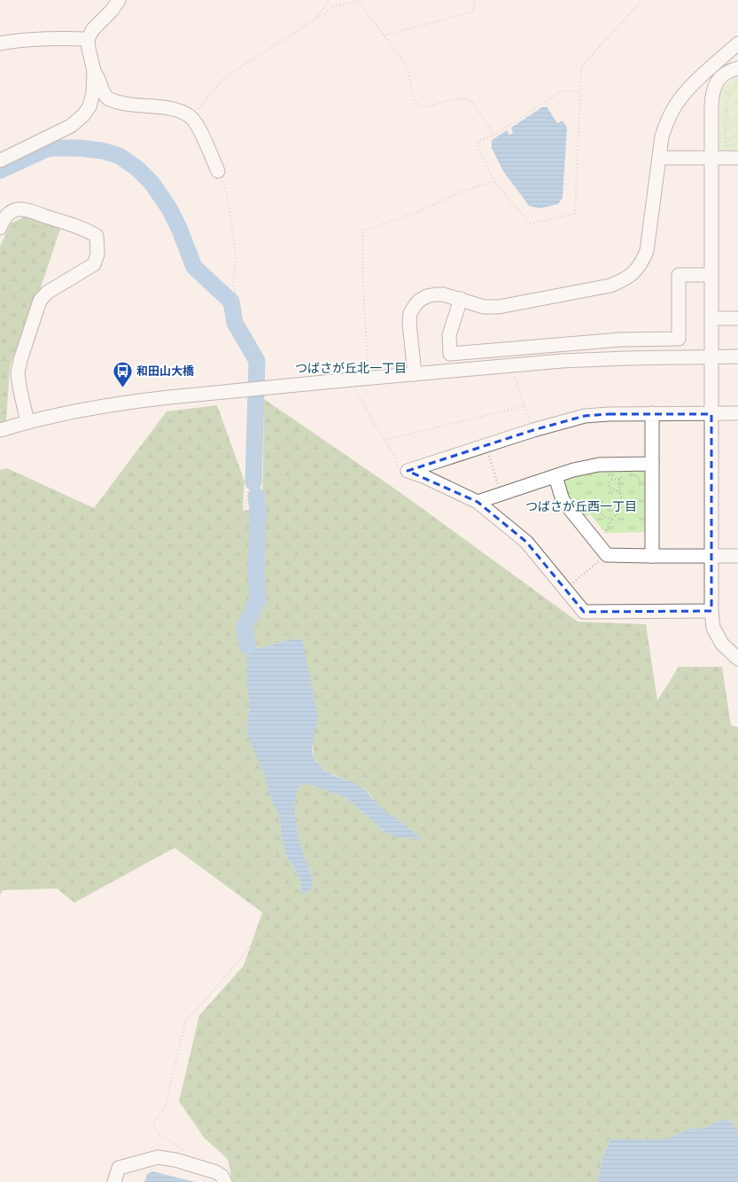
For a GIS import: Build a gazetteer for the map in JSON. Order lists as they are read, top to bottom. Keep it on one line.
{"districts":["つばさが丘北一丁目","つばさが丘西一丁目"],"places":{"bus stop":["和田山大橋"]}}
